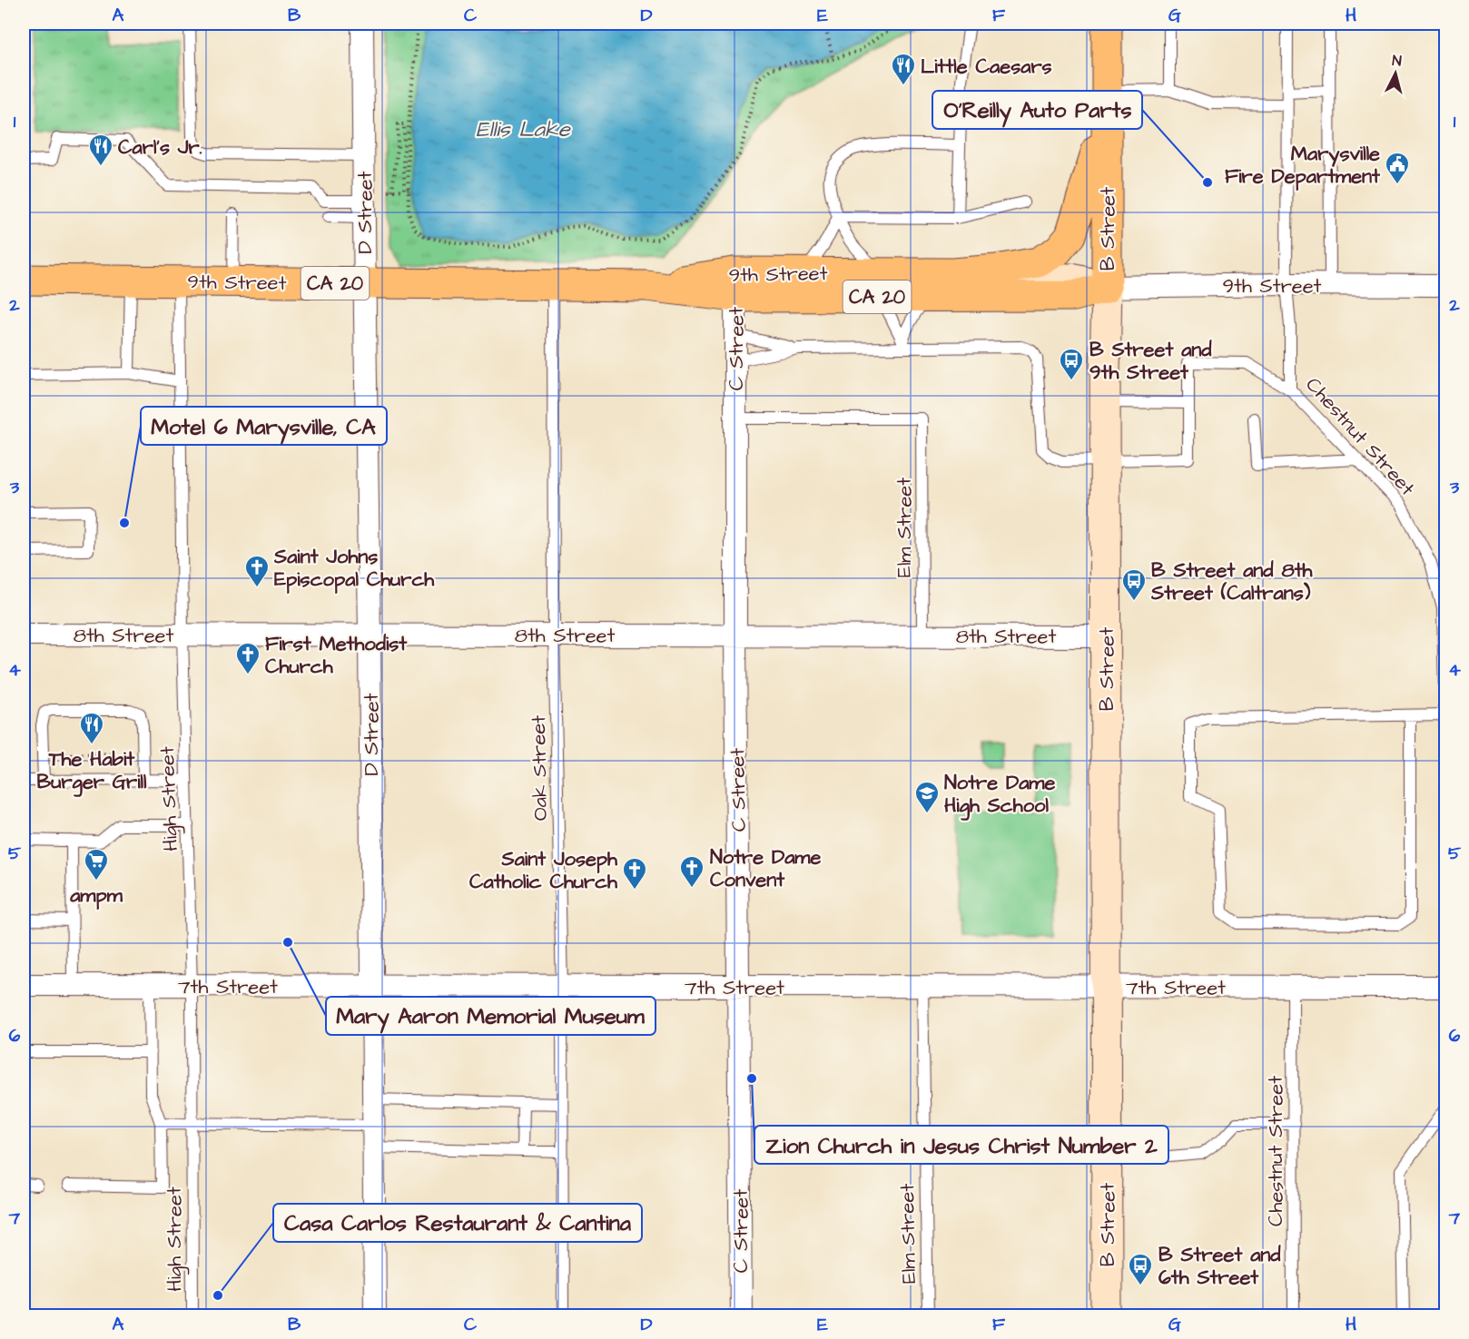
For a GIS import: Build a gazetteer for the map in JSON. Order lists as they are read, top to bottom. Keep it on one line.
{"streets":{"highway":["B Street","9th Street","CA 20"],"street":["D Street","C Street","8th Street","7th Street"],"lane":["Chestnut Street","Elm Street","Oak Street","High Street"]},"crossings":[["D Street","9th Street"],["D Street","8th Street"],["D Street","7th Street"],["B Street","9th Street"],["B Street","CA 20"],["B Street","8th Street"],["B Street","7th Street"],["9th Street","CA 20"],["9th Street","C Street"],["9th Street","Chestnut Street"],["9th Street","Oak Street"],["9th Street","High Street"],["C Street","Elm Street"],["C Street","8th Street"],["C Street","7th Street"],["Chestnut Street","7th Street"],["Elm Street","8th Street"],["Elm Street","7th Street"],["8th Street","Oak Street"],["8th Street","High Street"],["Oak Street","7th Street"],["High Street","7th Street"]],"water":["Ellis Lake"],"places":{"restaurant":["Little Caesars","Carl's Jr.","The Habit Burger Grill"],"other":["O'Reilly Auto Parts","Motel 6 Marysville, CA","Mary Aaron Memorial Museum","Zion Church in Jesus Christ Number 2","Casa Carlos Restaurant & Cantina"],"public building":["Marysville Fire Department"],"bus stop":["B Street and 9th Street","B Street and 8th Street (Caltrans)","B Street and 6th Street"],"church":["Saint Johns Episcopal Church","First Methodist Church","Notre Dame Convent","Saint Joseph Catholic Church"],"school or university":["Notre Dame High School"],"supermarket":["ampm"]},"north":"top","grid":{"columns":["A","B","C","D","E","F","G","H"],"rows":["1","2","3","4","5","6","7"]}}
